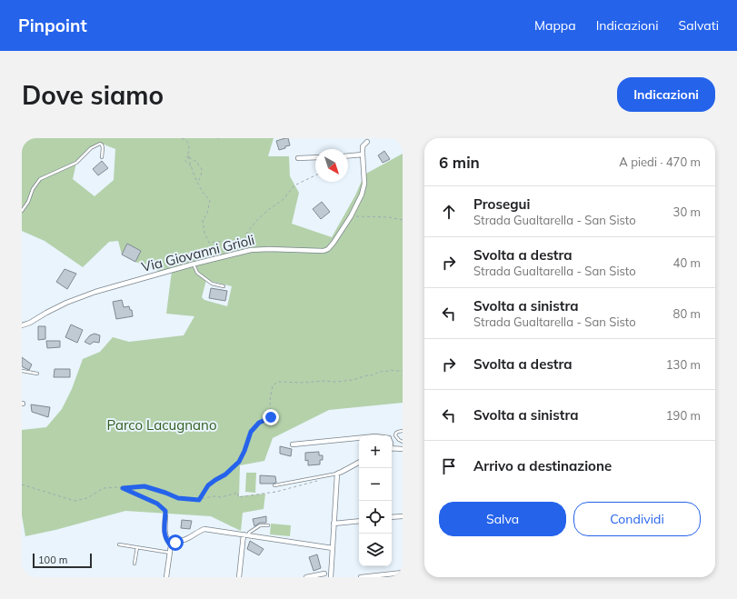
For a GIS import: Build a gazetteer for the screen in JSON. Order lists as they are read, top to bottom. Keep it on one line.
{"streets":{"street":["Via Giovanni Grioli"]},"parks":["Parco Lacugnano"],"scale_bar":"100 m","north":"bottom right","page":{"header":"Pinpoint","nav":["Mappa","Indicazioni","Salvati"],"buttons":["Indicazioni",["Salva","Condividi"]],"title":"Dove siamo","heading":["6 min","A piedi · 470 m"],"list":[["Prosegui","Strada Gualtarella - San Sisto","30 m"],["Svolta a destra","Strada Gualtarella - San Sisto","40 m"],["Svolta a sinistra","Strada Gualtarella - San Sisto","80 m"],["Svolta a destra","130 m"],["Svolta a sinistra","190 m"],"Arrivo a destinazione"],"map_buttons":["+","−"],"scale":"100 m"}}
